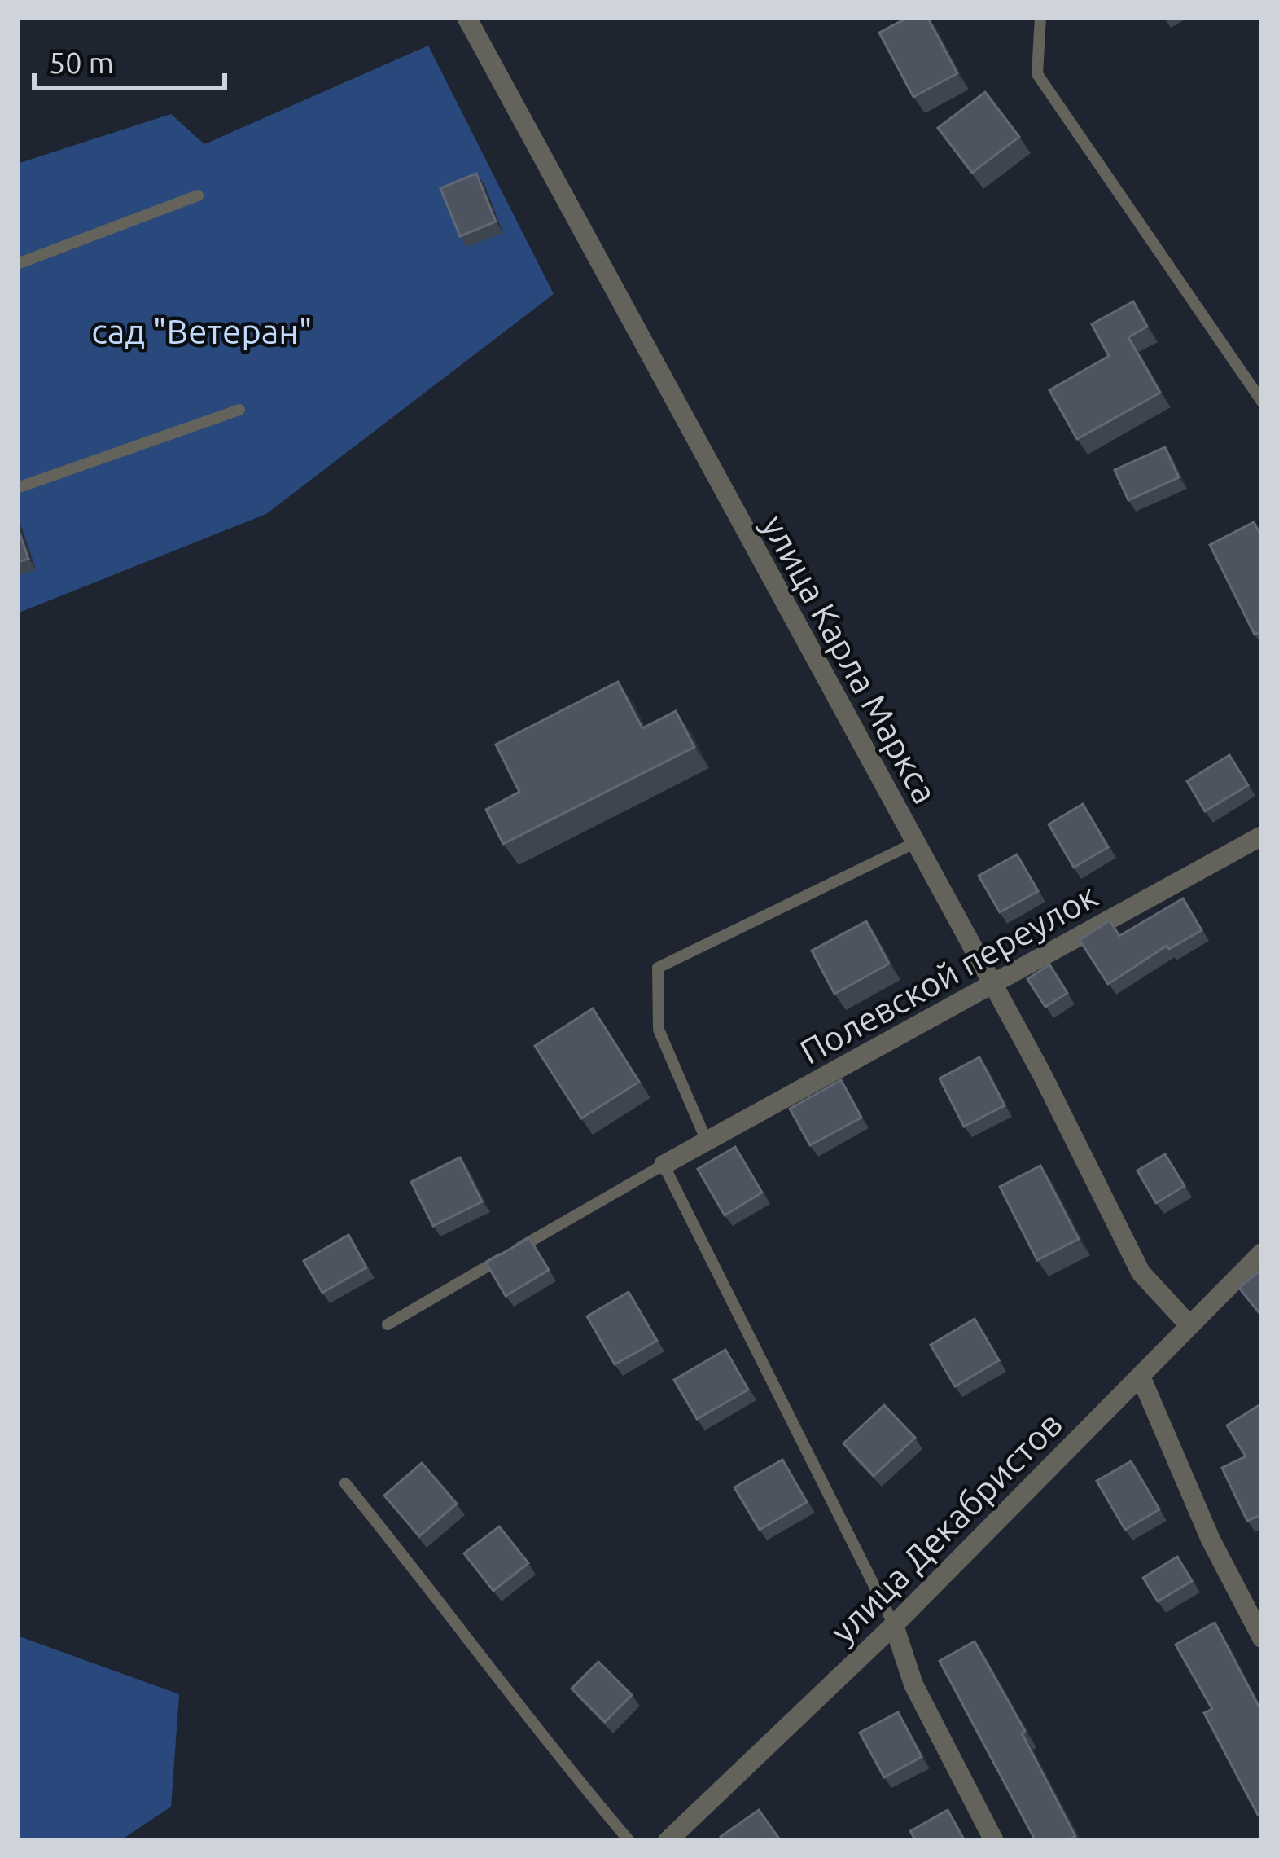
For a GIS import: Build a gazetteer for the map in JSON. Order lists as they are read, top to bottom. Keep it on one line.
{"streets":{"street":["улица Карла Маркса","Полевской переулок","улица Декабристов"]},"crossings":[["улица Карла Маркса","Полевской переулок"],["улица Карла Маркса","улица Декабристов"]],"parks":["сад \"Ветеран\""],"scale_bar":"50 m"}
